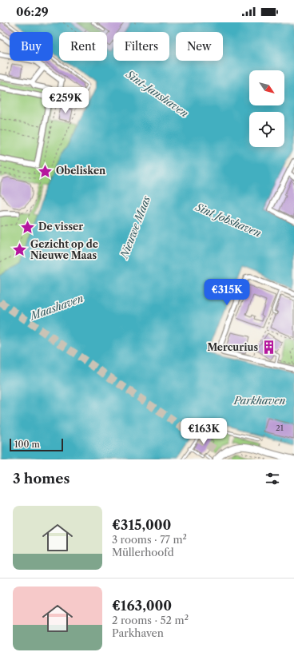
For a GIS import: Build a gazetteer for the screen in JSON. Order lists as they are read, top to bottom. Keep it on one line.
{"water":["Sint-Janshaven","Sint Jobshaven","Nieuwe Maas","Maashaven","Parkhaven"],"places":{"place":["Obelisken","De visser","Gezicht op de Nieuwe Maas"],"building":["Mercurius"]},"house_numbers":["21"],"scale_bar":"100 m","north":"bottom right","page":{"status":"06:29","chip":["Buy","Rent","Filters","New"],"price":["€259K","€315K","€163K"],"scale":"100 m","heading":"3 homes","list":[{"name":"€315,000","note":"3 rooms · 77 m² · Müllerhoofd"},{"name":"€163,000","note":"2 rooms · 52 m² · Parkhaven"}]}}
